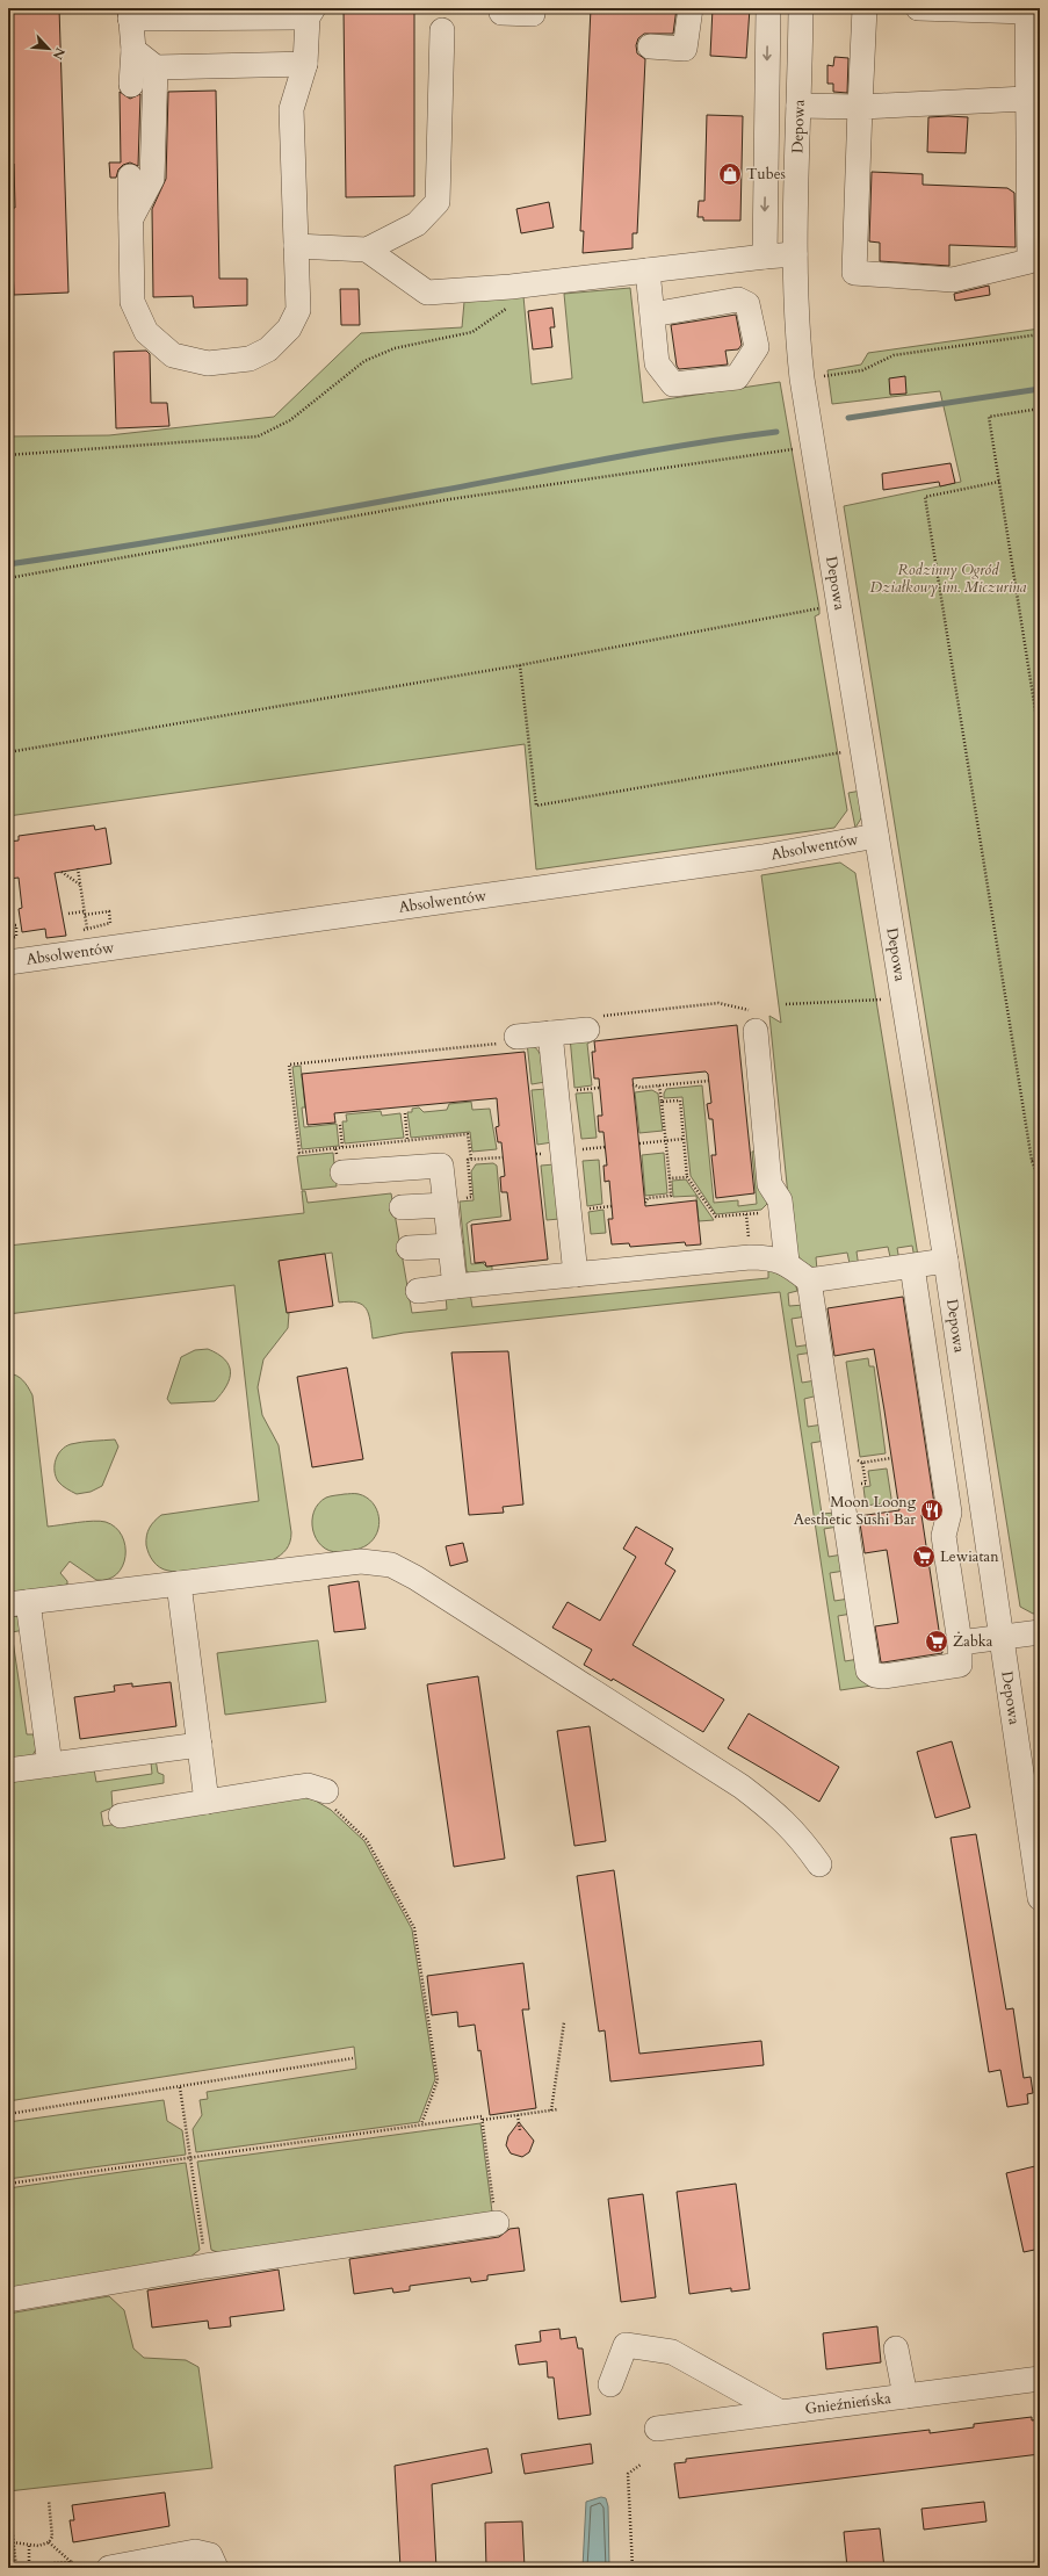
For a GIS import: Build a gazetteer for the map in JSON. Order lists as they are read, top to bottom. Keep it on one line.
{"streets":{"street":["Depowa","Absolwentów","Gnieźnieńska"]},"crossings":[["Depowa","Absolwentów"]],"parks":["Rodzinny Ogród Działkowy im. Miczurina"],"places":{"shop":["Tubes"],"restaurant":["Moon Loong Aesthetic Sushi Bar"],"supermarket":["Lewiatan","Żabka"]},"north":"bottom right"}
